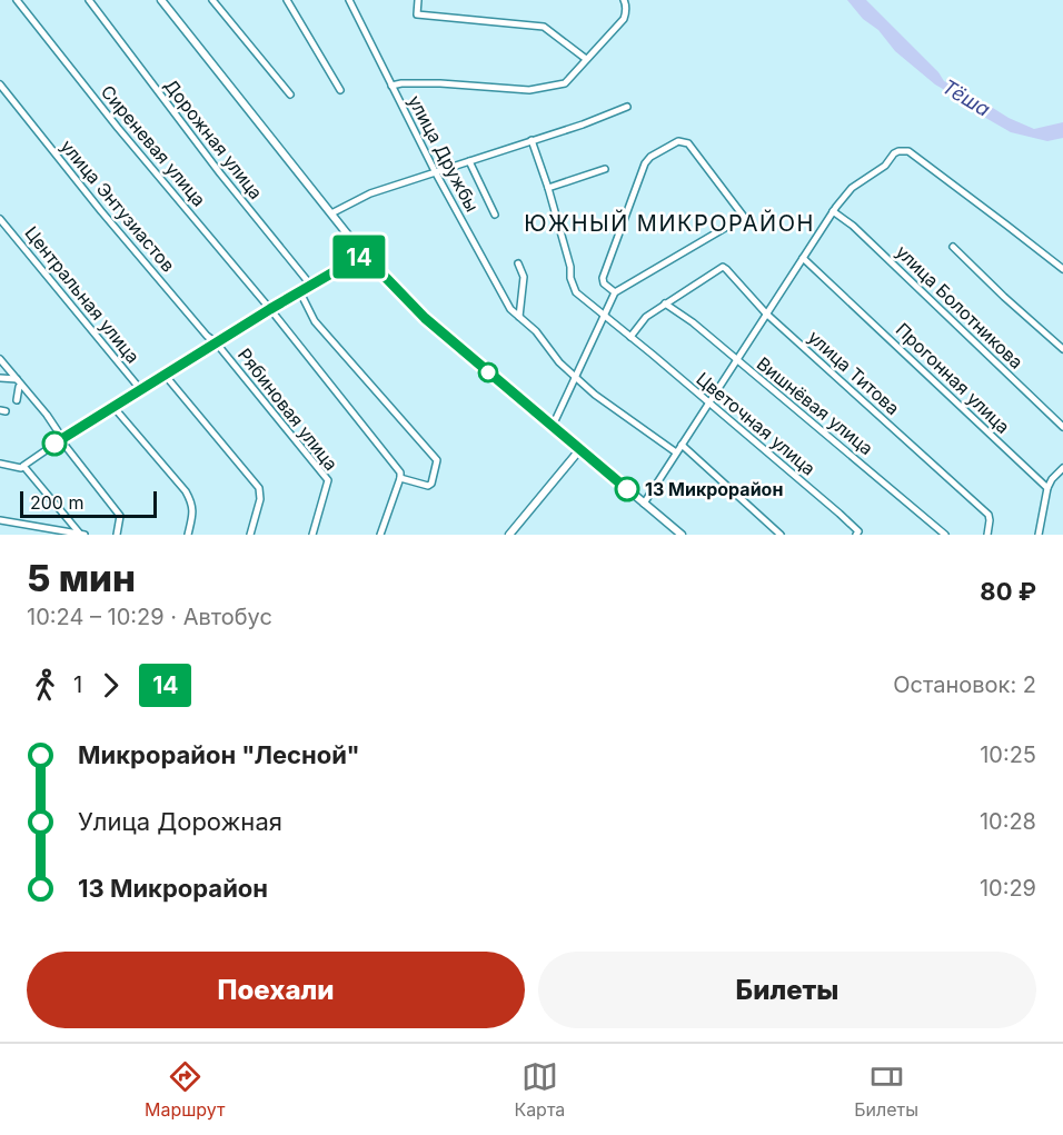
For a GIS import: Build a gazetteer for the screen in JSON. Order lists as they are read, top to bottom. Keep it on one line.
{"streets":{"street":["Дорожная улица","Сиреневая улица","улица Дружбы","улица Энтузиастов","Центральная улица","улица Болотникова","улица Титова","Прогонная улица","Вишнёвая улица","Рябиновая улица","Цветочная улица"]},"crossings":[["улица Энтузиастов","Рябиновая улица"],["улица Титова","Вишнёвая улица"]],"districts":["ЮЖНЫЙ МИКРОРАЙОН"],"water":["Тёша"],"places":["13 Микрорайон"],"lines":["bus line 14"],"scale_bar":"200 m","page":{"on_map":"14","scale":"200 m","heading":["5 мин","10:24 – 10:29 · Автобус","80 ₽"],"legs":["1","14","Остановок: 2"],"list":[{"name":"Микрорайон \"Лесной\"","value":"10:25"},{"name":"Улица Дорожная","value":"10:28"},{"name":"13 Микрорайон","value":"10:29"}],"buttons":["Поехали","Билеты"],"tabs":["Маршрут","Карта","Билеты"]}}
